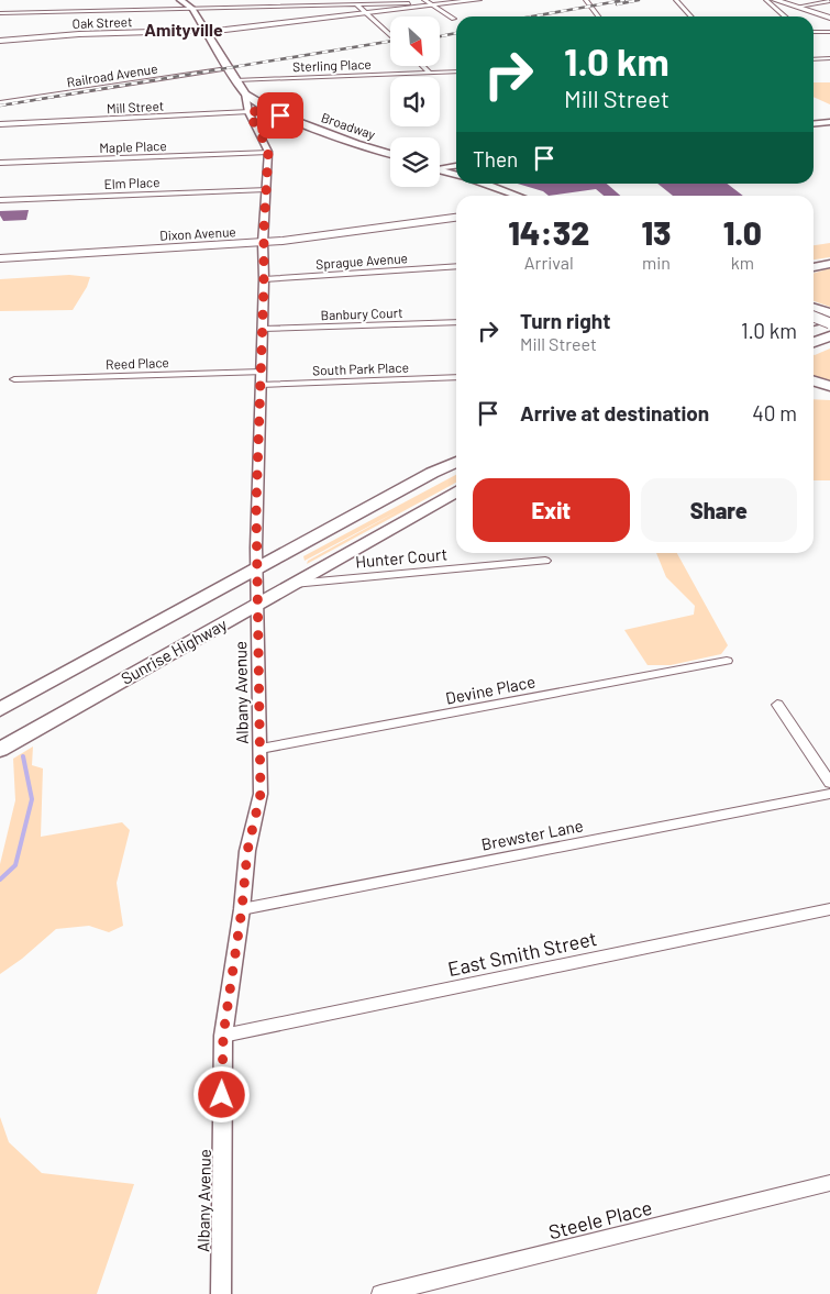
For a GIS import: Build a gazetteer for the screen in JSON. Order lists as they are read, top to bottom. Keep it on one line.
{"streets":{"highway":["Sunrise Highway"],"main road":["Oak Street","Broadway","Dixon Avenue"],"street":["Sterling Place","Railroad Avenue","Mill Street","Maple Place","Elm Place","Sprague Avenue","Banbury Court","Reed Place","South Park Place","Hunter Court","Devine Place","Albany Avenue","Brewster Lane","East Smith Street","Steele Place"]},"crossings":[["Oak Street","Broadway"],["Sterling Place","Broadway"],["Railroad Avenue","Broadway"],["Mill Street","Broadway"],["Mill Street","Albany Avenue"],["Broadway","Albany Avenue"],["Maple Place","Albany Avenue"],["Elm Place","Albany Avenue"],["Dixon Avenue","Albany Avenue"],["Sprague Avenue","Albany Avenue"],["Banbury Court","Albany Avenue"],["Reed Place","South Park Place"],["Reed Place","Albany Avenue"],["South Park Place","Albany Avenue"],["Hunter Court","Sunrise Highway"],["Sunrise Highway","Albany Avenue"],["Devine Place","Albany Avenue"],["Albany Avenue","Brewster Lane"],["Albany Avenue","East Smith Street"]],"districts":["Amityville"],"north":"bottom right","page":{"turn":["1.0 km","Mill Street"],"then":"Then","eta":["14:32","Arrival","13","min","1.0","km"],"list":[{"name":"Turn right","note":"Mill Street","value":"1.0 km"},{"name":"Arrive at destination","value":"40 m"}],"buttons":["Exit","Share"]}}
